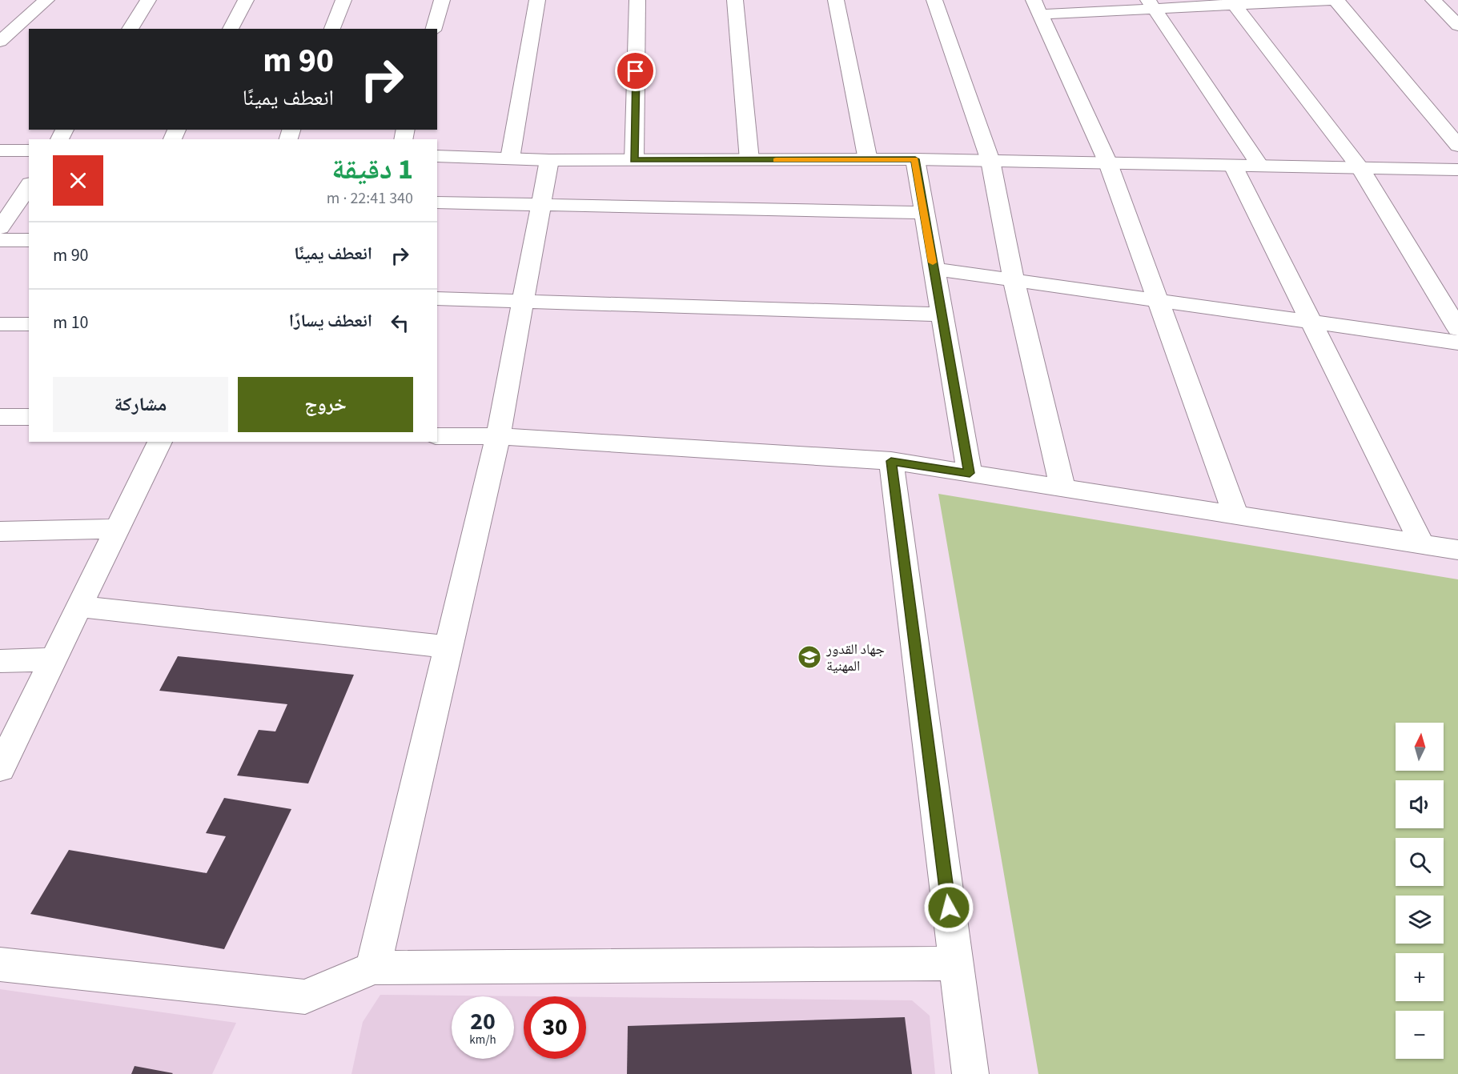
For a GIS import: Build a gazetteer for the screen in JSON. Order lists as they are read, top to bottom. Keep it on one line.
{"places":{"school or university":["جهاد القدور المهنية"]},"north":"top","page":{"turn":["90 m","انعطف يمينًا"],"heading":["1 دقيقة","340 m · 22:41"],"list":[{"name":"انعطف يمينًا","value":"90 m"},{"name":"انعطف يسارًا","value":"10 m"}],"buttons":["خروج","مشاركة"],"map_buttons":["+","−"],"speed":"20 km/h","limit":"30"}}
